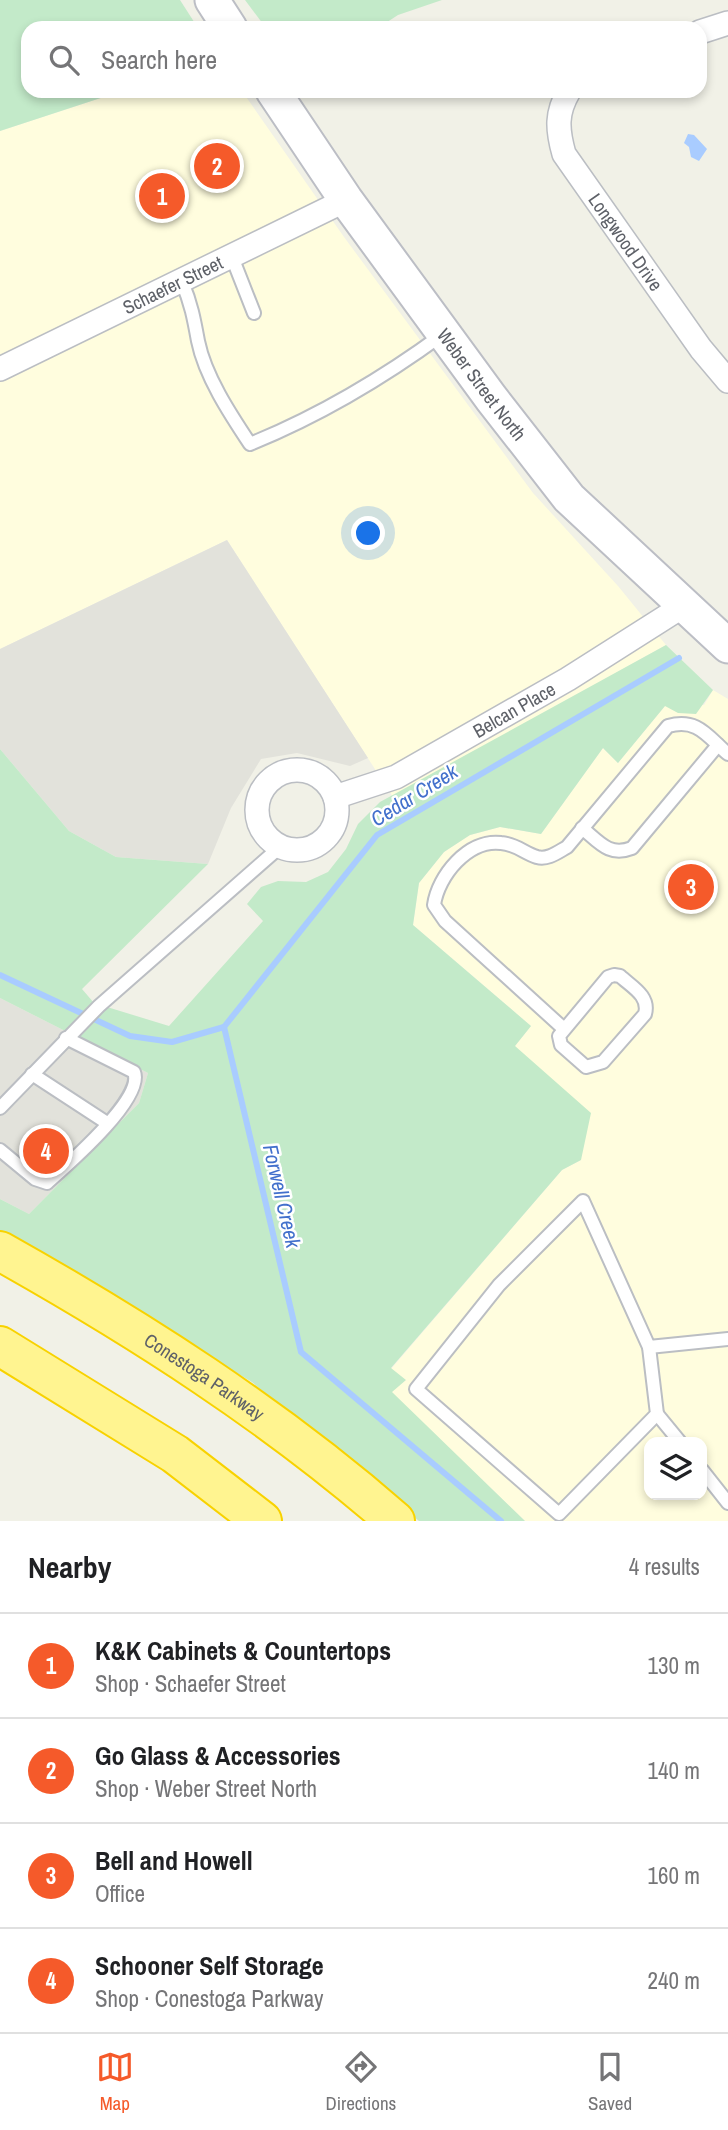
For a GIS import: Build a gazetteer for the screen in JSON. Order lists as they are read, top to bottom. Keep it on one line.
{"streets":{"highway":["Conestoga Parkway"],"main road":["Weber Street North"],"street":["Longwood Drive","Schaefer Street","Belcan Place"]},"crossings":[["Schaefer Street","Weber Street North"],["Weber Street North","Belcan Place"]],"water":["Cedar Creek","Forwell Creek"],"page":{"search":"Search here","pins":["2","1","3","4"],"heading":["Nearby","4 results"],"list":[{"mark":"1","name":"K&K Cabinets & Countertops","note":"Shop · Schaefer Street","value":"130 m"},{"mark":"2","name":"Go Glass & Accessories","note":"Shop · Weber Street North","value":"140 m"},{"mark":"3","name":"Bell and Howell","note":"Office","value":"160 m"},{"mark":"4","name":"Schooner Self Storage","note":"Shop · Conestoga Parkway","value":"240 m"}],"nav":["Map","Directions","Saved"]}}
